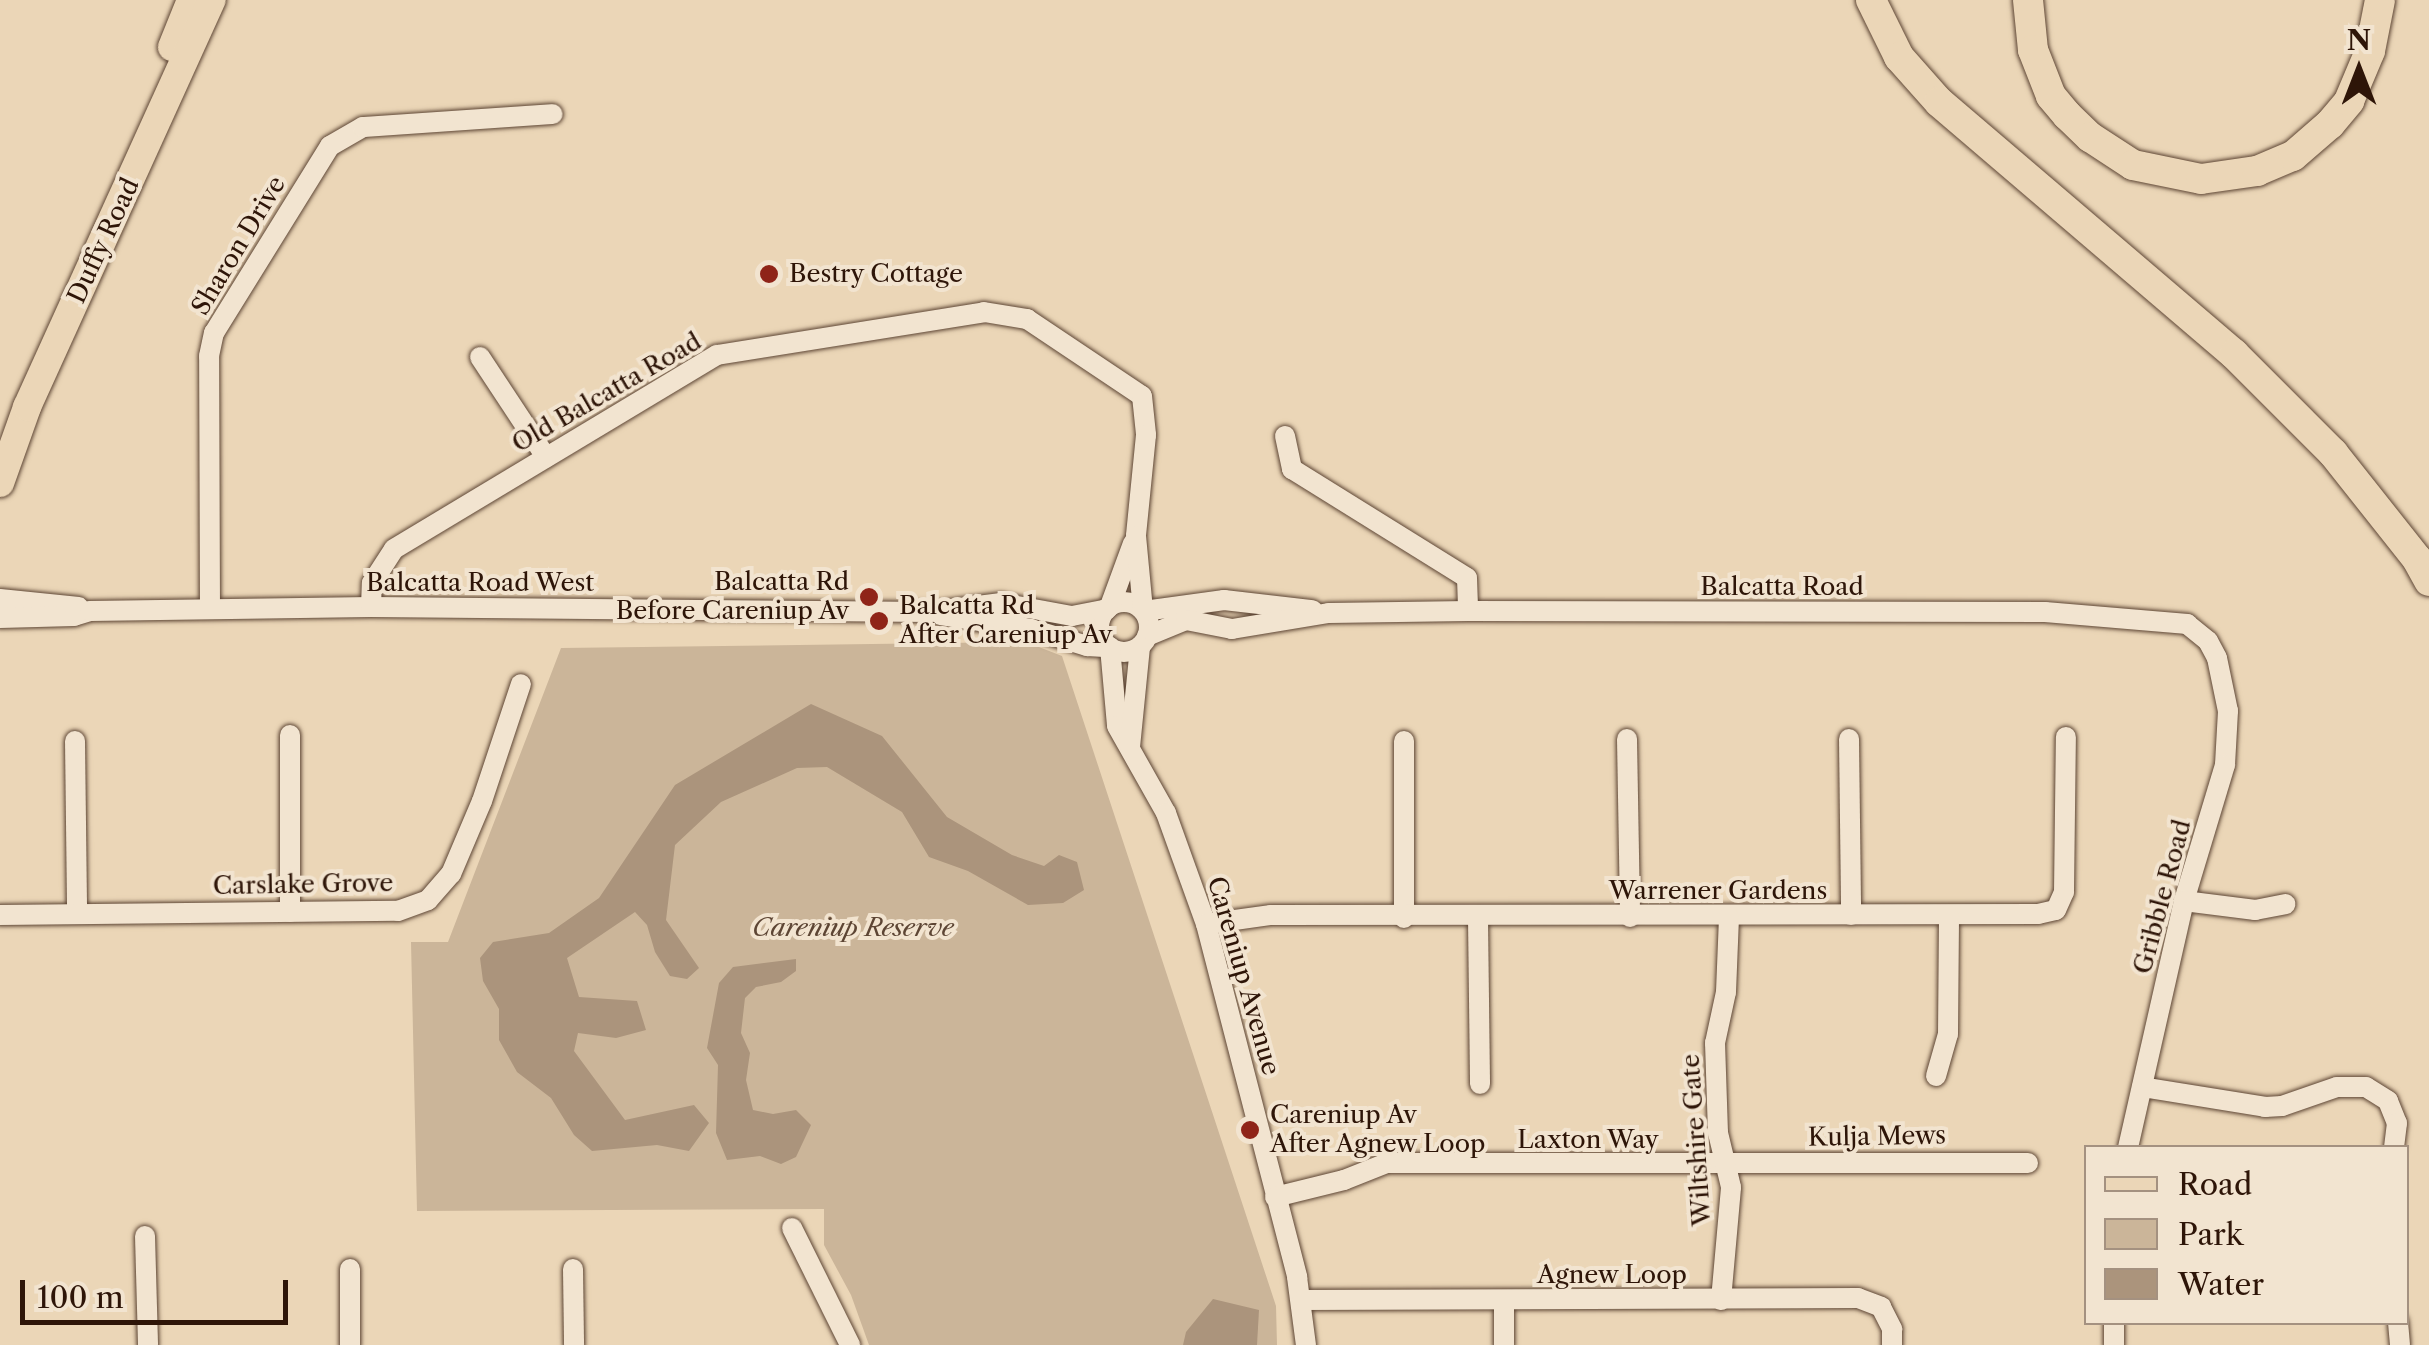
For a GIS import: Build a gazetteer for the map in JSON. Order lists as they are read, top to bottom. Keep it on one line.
{"streets":{"main road":["Duffy Road"],"street":["Sharon Drive","Old Balcatta Road","Balcatta Road West","Balcatta Road","Carslake Grove","Warrener Gardens","Gribble Road","Careniup Avenue","Kulja Mews","Laxton Way","Wiltshire Gate","Agnew Loop"]},"crossings":[["Sharon Drive","Balcatta Road West"],["Old Balcatta Road","Balcatta Road West"],["Balcatta Road West","Balcatta Road"],["Balcatta Road West","Careniup Avenue"],["Balcatta Road","Gribble Road"],["Balcatta Road","Careniup Avenue"],["Warrener Gardens","Careniup Avenue"],["Warrener Gardens","Wiltshire Gate"],["Careniup Avenue","Laxton Way"],["Careniup Avenue","Agnew Loop"],["Kulja Mews","Laxton Way"],["Kulja Mews","Wiltshire Gate"],["Laxton Way","Wiltshire Gate"],["Wiltshire Gate","Agnew Loop"]],"parks":["Careniup Reserve"],"places":["Bestry Cottage","Balcatta Rd Before Careniup Av","Balcatta Rd After Careniup Av","Careniup Av After Agnew Loop"],"legend":["Road","Park","Water"],"scale_bar":"100 m","north":"top"}
